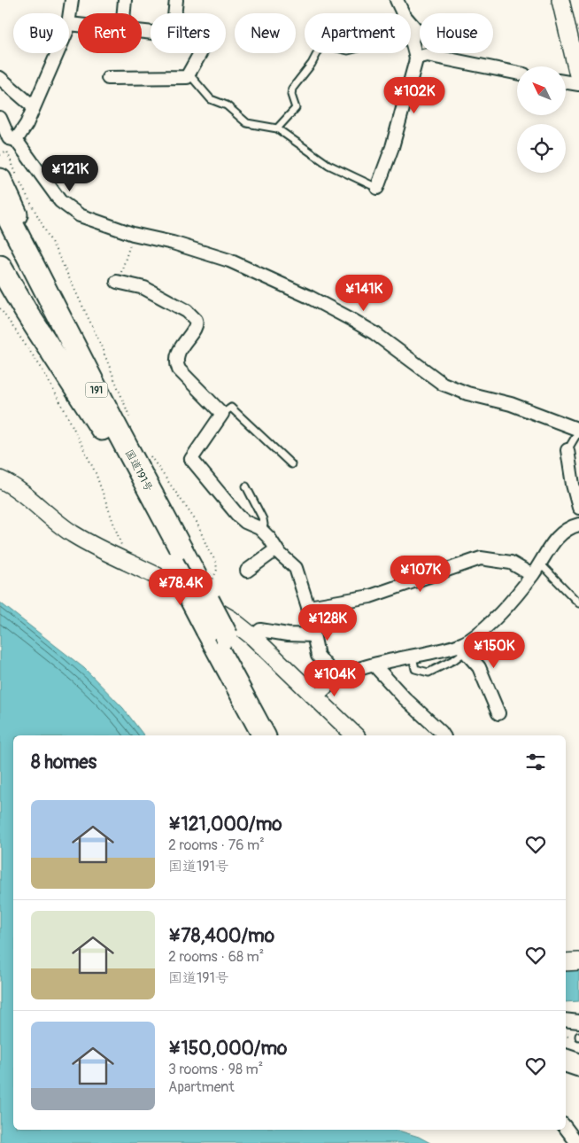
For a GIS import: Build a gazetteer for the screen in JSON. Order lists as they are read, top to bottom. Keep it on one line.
{"streets":{"highway":["191","国道191号"]},"north":"top left","page":{"chip":["Buy","Rent","Filters","New","Apartment","House"],"price":["¥102K","¥121K","¥141K","¥107K","¥78.4K","¥128K","¥150K","¥104K"],"heading":"8 homes","list":[{"name":"¥121,000/mo","note":"2 rooms · 76 m² · 国道191号"},{"name":"¥78,400/mo","note":"2 rooms · 68 m² · 国道191号"},{"name":"¥150,000/mo","note":"3 rooms · 98 m² · Apartment"}]}}
